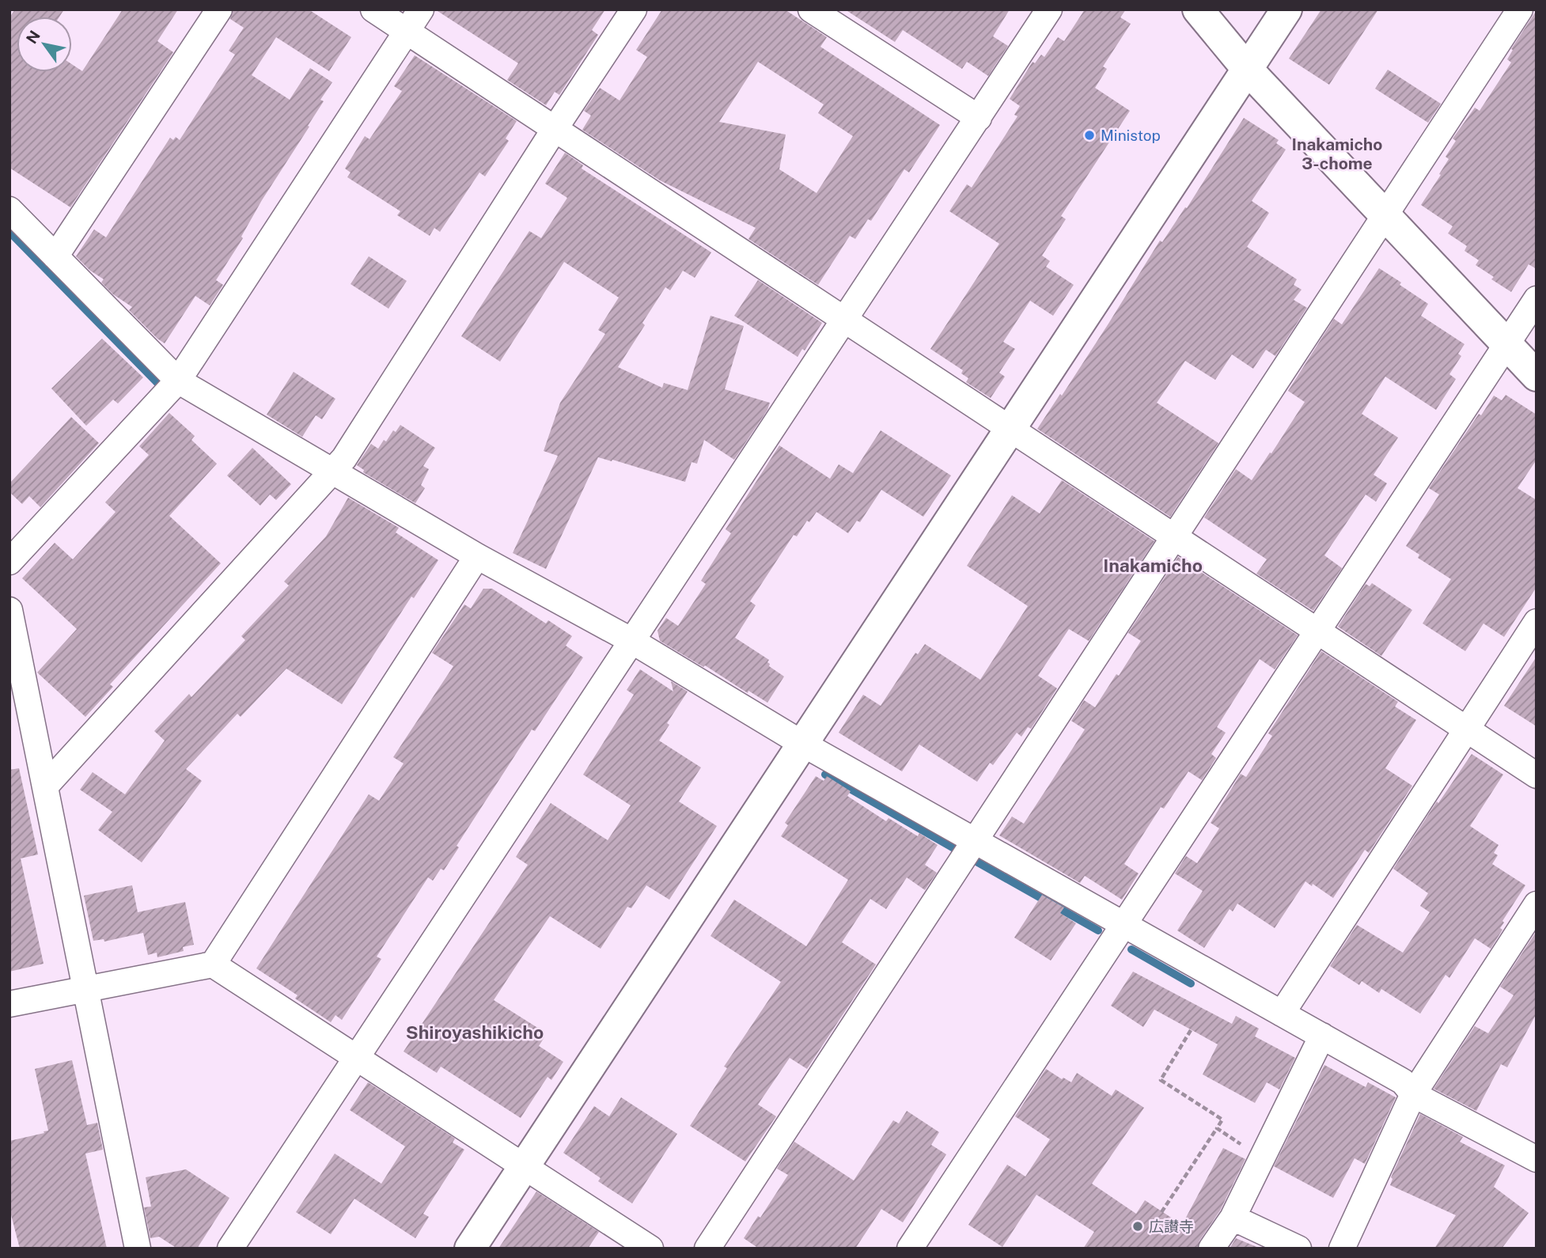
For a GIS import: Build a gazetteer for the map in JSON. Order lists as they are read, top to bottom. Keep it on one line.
{"districts":["Inakamicho 3-chome","Inakamicho","Shiroyashikicho"],"places":["Ministop","広讃寺"],"north":"top left"}
